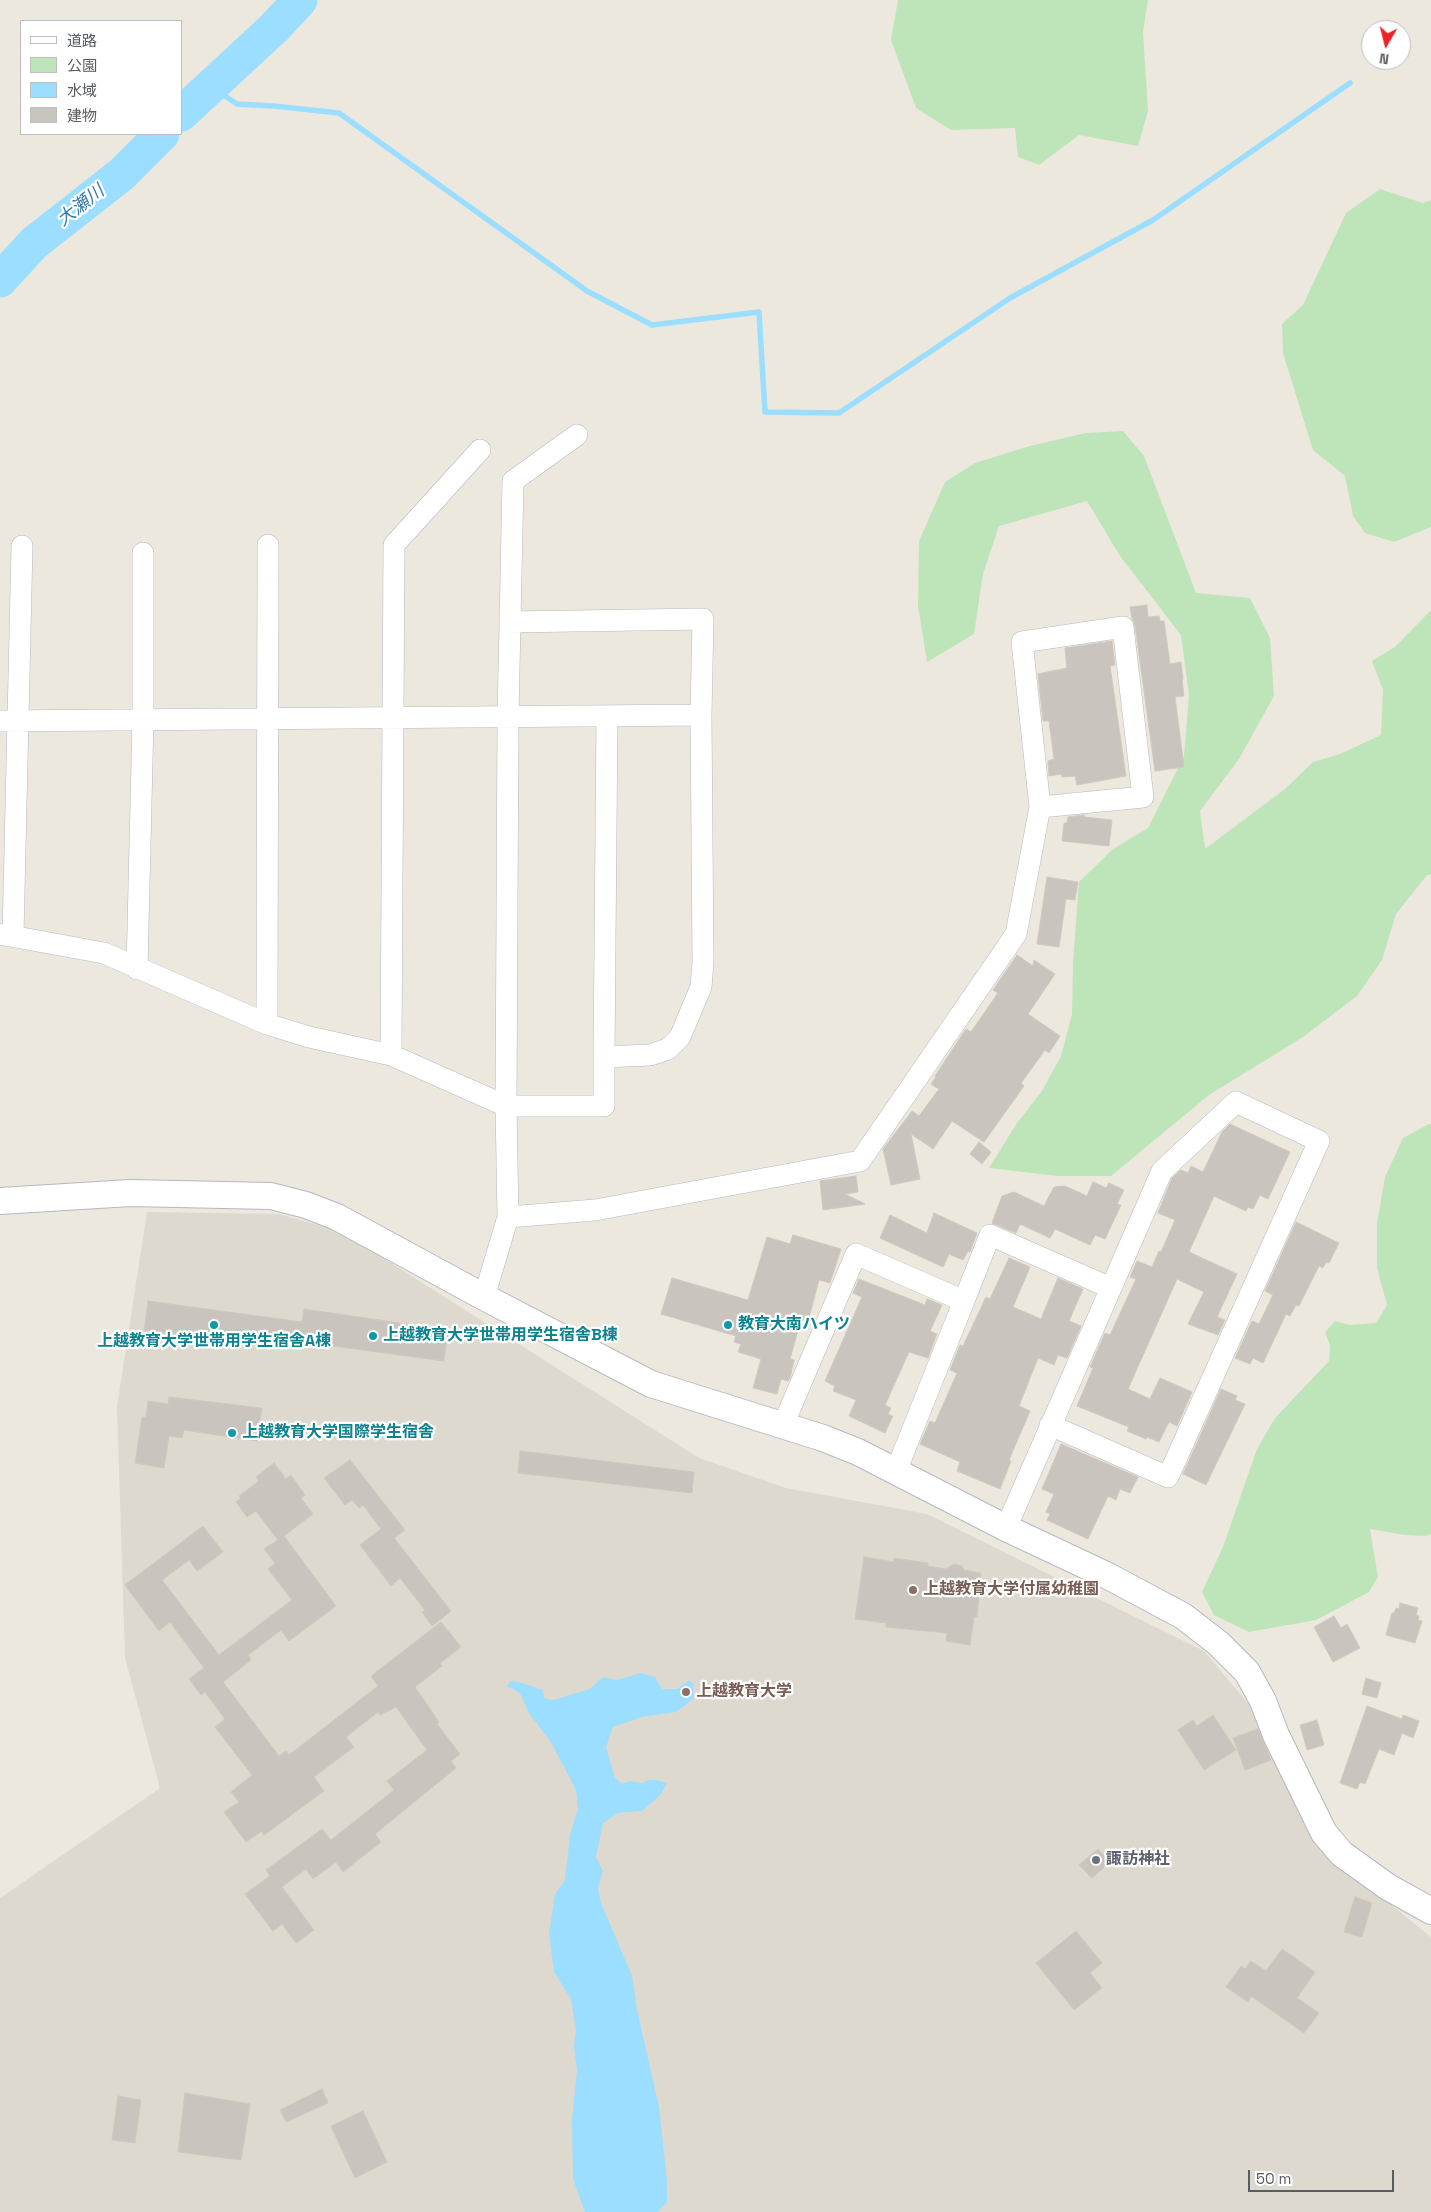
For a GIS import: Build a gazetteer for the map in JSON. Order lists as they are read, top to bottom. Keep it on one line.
{"water":["大瀬川"],"places":["上越教育大学世帯用学生宿舎A棟","教育大南ハイツ","上越教育大学世帯用学生宿舎B棟","上越教育大学国際学生宿舎","上越教育大学付属幼稚園","上越教育大学","諏訪神社"],"legend":["道路","公園","水域","建物"],"scale_bar":"50 m","north":"bottom"}
